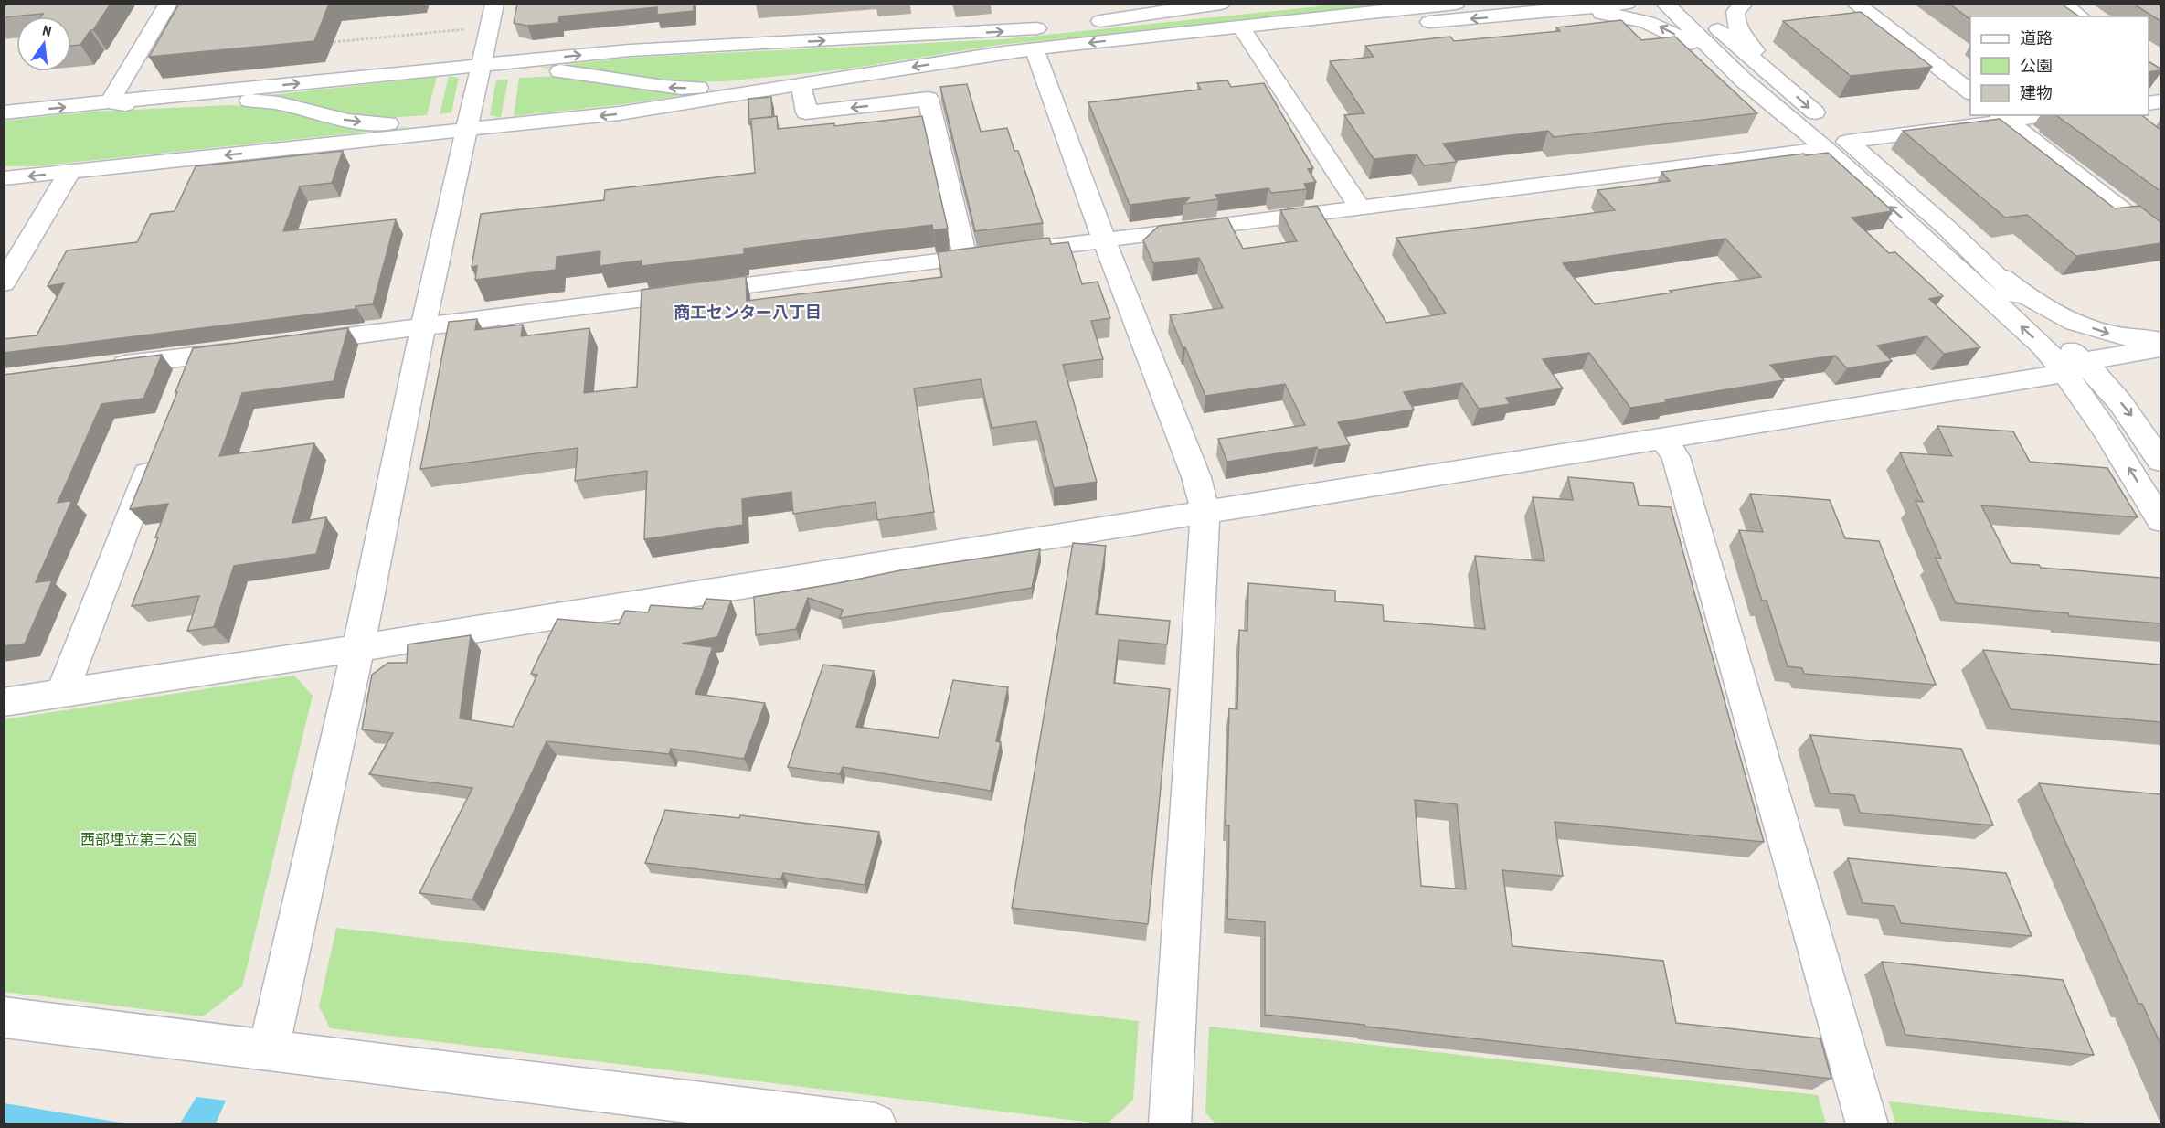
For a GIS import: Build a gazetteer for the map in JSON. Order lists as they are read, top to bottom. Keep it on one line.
{"districts":["商工センター八丁目"],"parks":["西部埋立第三公園"],"legend":["道路","公園","建物"],"north":"top"}
